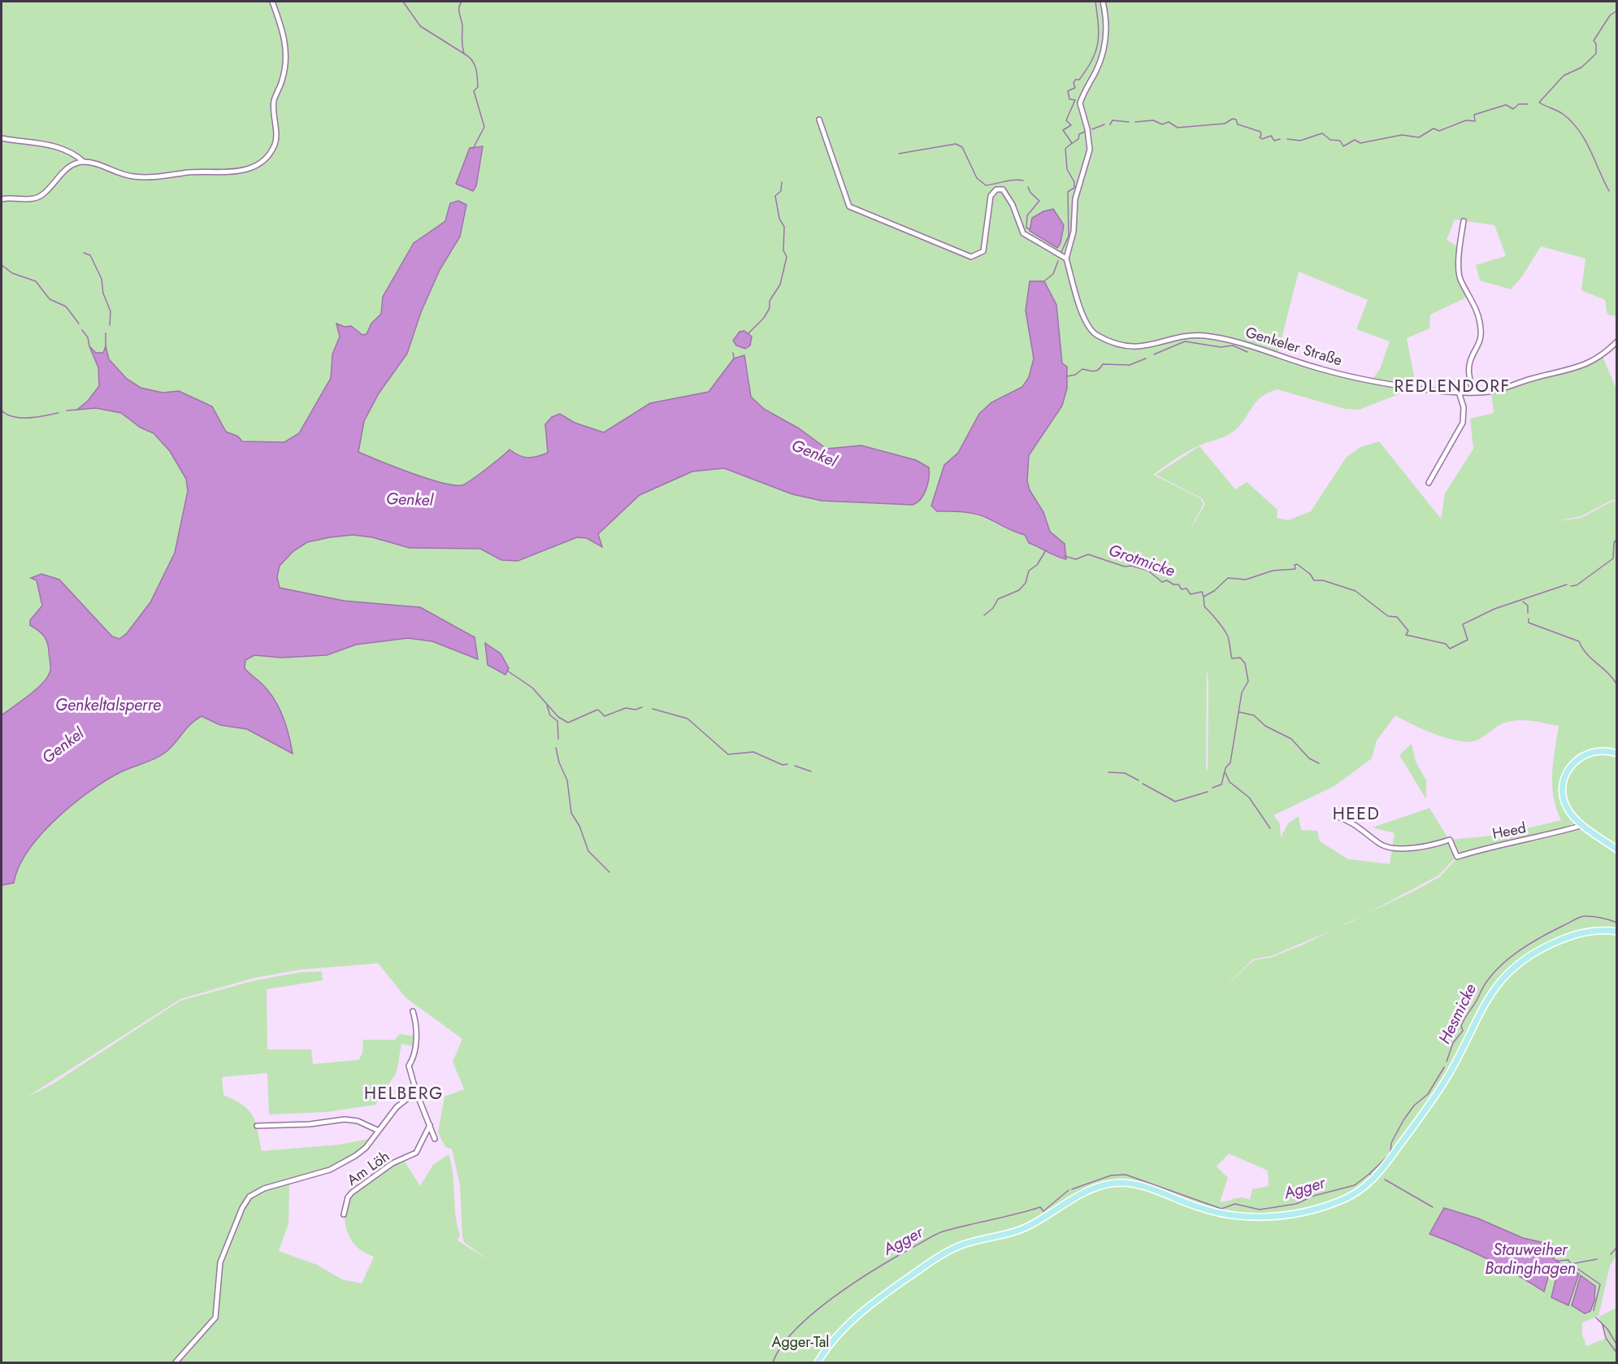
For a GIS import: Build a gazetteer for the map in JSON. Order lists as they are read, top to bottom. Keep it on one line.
{"streets":{"street":["Genkeler Straße","Heed","Am Löh"]},"districts":["REDLENDORF","HEED","HELBERG"],"water":["Genkel","Grotmicke","Genkeltalsperre","Hesmicke","Agger","Stauweiher Badinghagen"],"parks":["Agger-Tal"]}
